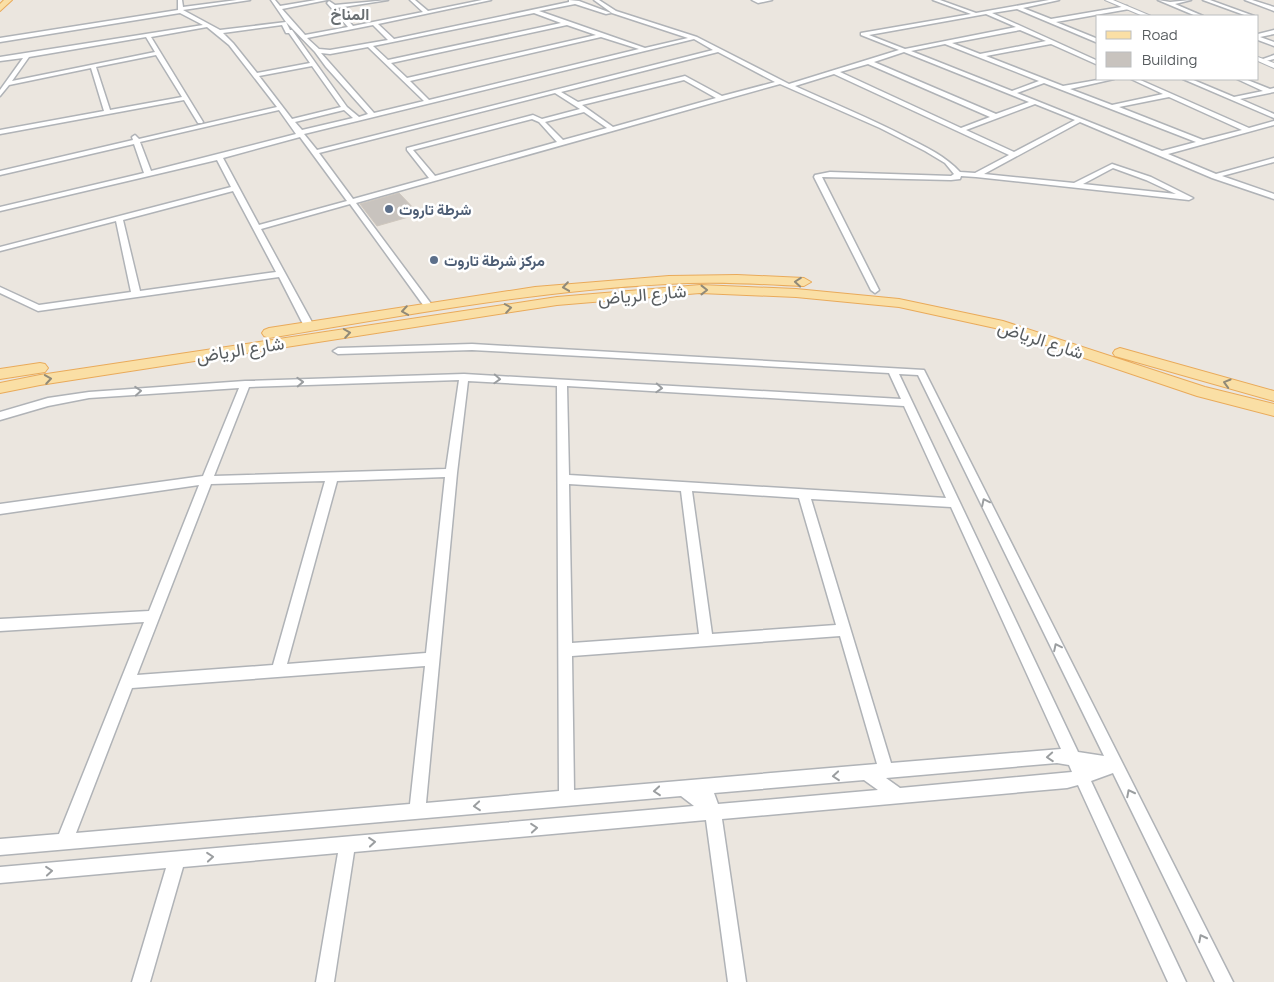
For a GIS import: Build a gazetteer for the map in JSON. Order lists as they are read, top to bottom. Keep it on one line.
{"streets":{"main road":["شارع الرياض"]},"districts":["المناخ"],"places":["شرطة تاروت","مركز شرطة تاروت"],"legend":["Road","Building"]}
